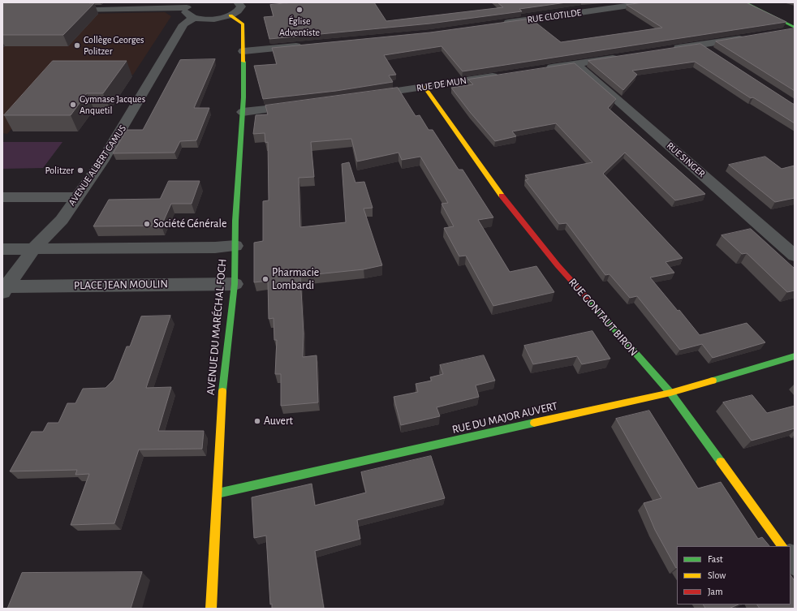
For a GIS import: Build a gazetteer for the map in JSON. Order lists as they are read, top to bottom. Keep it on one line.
{"streets":{"street":["RUE CLOTILDE","RUE DE MUN","RUE SINGER","AVENUE ALBERT CAMUS","PLACE JEAN MOULIN","RUE GONTAUT BIRON","AVENUE DU MARÉCHAL FOCH","RUE DU MAJOR AUVERT"]},"crossings":[["RUE DE MUN","RUE GONTAUT BIRON"],["AVENUE ALBERT CAMUS","PLACE JEAN MOULIN"],["PLACE JEAN MOULIN","AVENUE DU MARÉCHAL FOCH"],["RUE GONTAUT BIRON","RUE DU MAJOR AUVERT"],["AVENUE DU MARÉCHAL FOCH","RUE DU MAJOR AUVERT"]],"places":["Église Adventiste","Collège Georges Politzer","Gymnase Jacques Anquetil","Politzer","Société Générale","Pharmacie Lombardi","Auvert"],"legend":["Fast","Slow","Jam"]}
